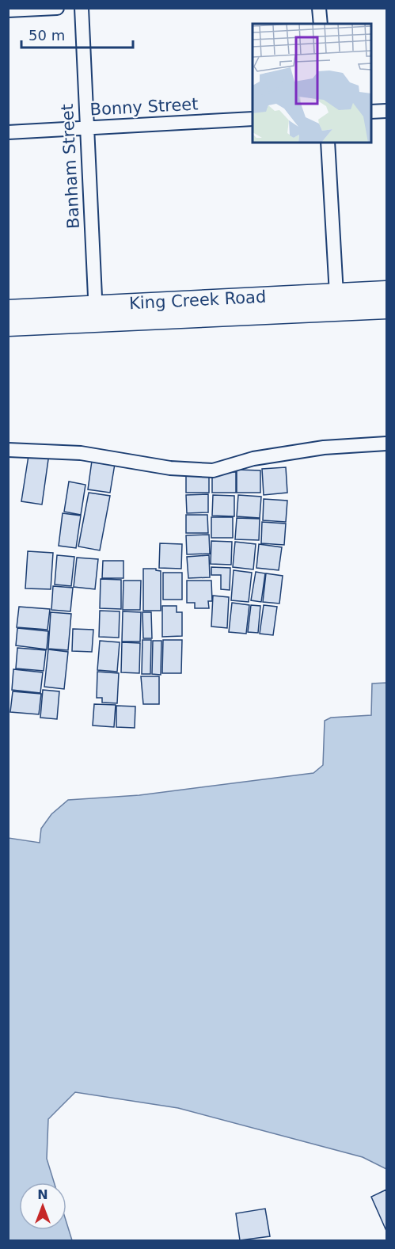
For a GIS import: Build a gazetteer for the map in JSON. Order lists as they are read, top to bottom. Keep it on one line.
{"streets":{"street":["Bonny Street","Banham Street","King Creek Road"]},"crossings":[["Bonny Street","Banham Street"],["Banham Street","King Creek Road"]],"scale_bar":"50 m","north":"top"}
